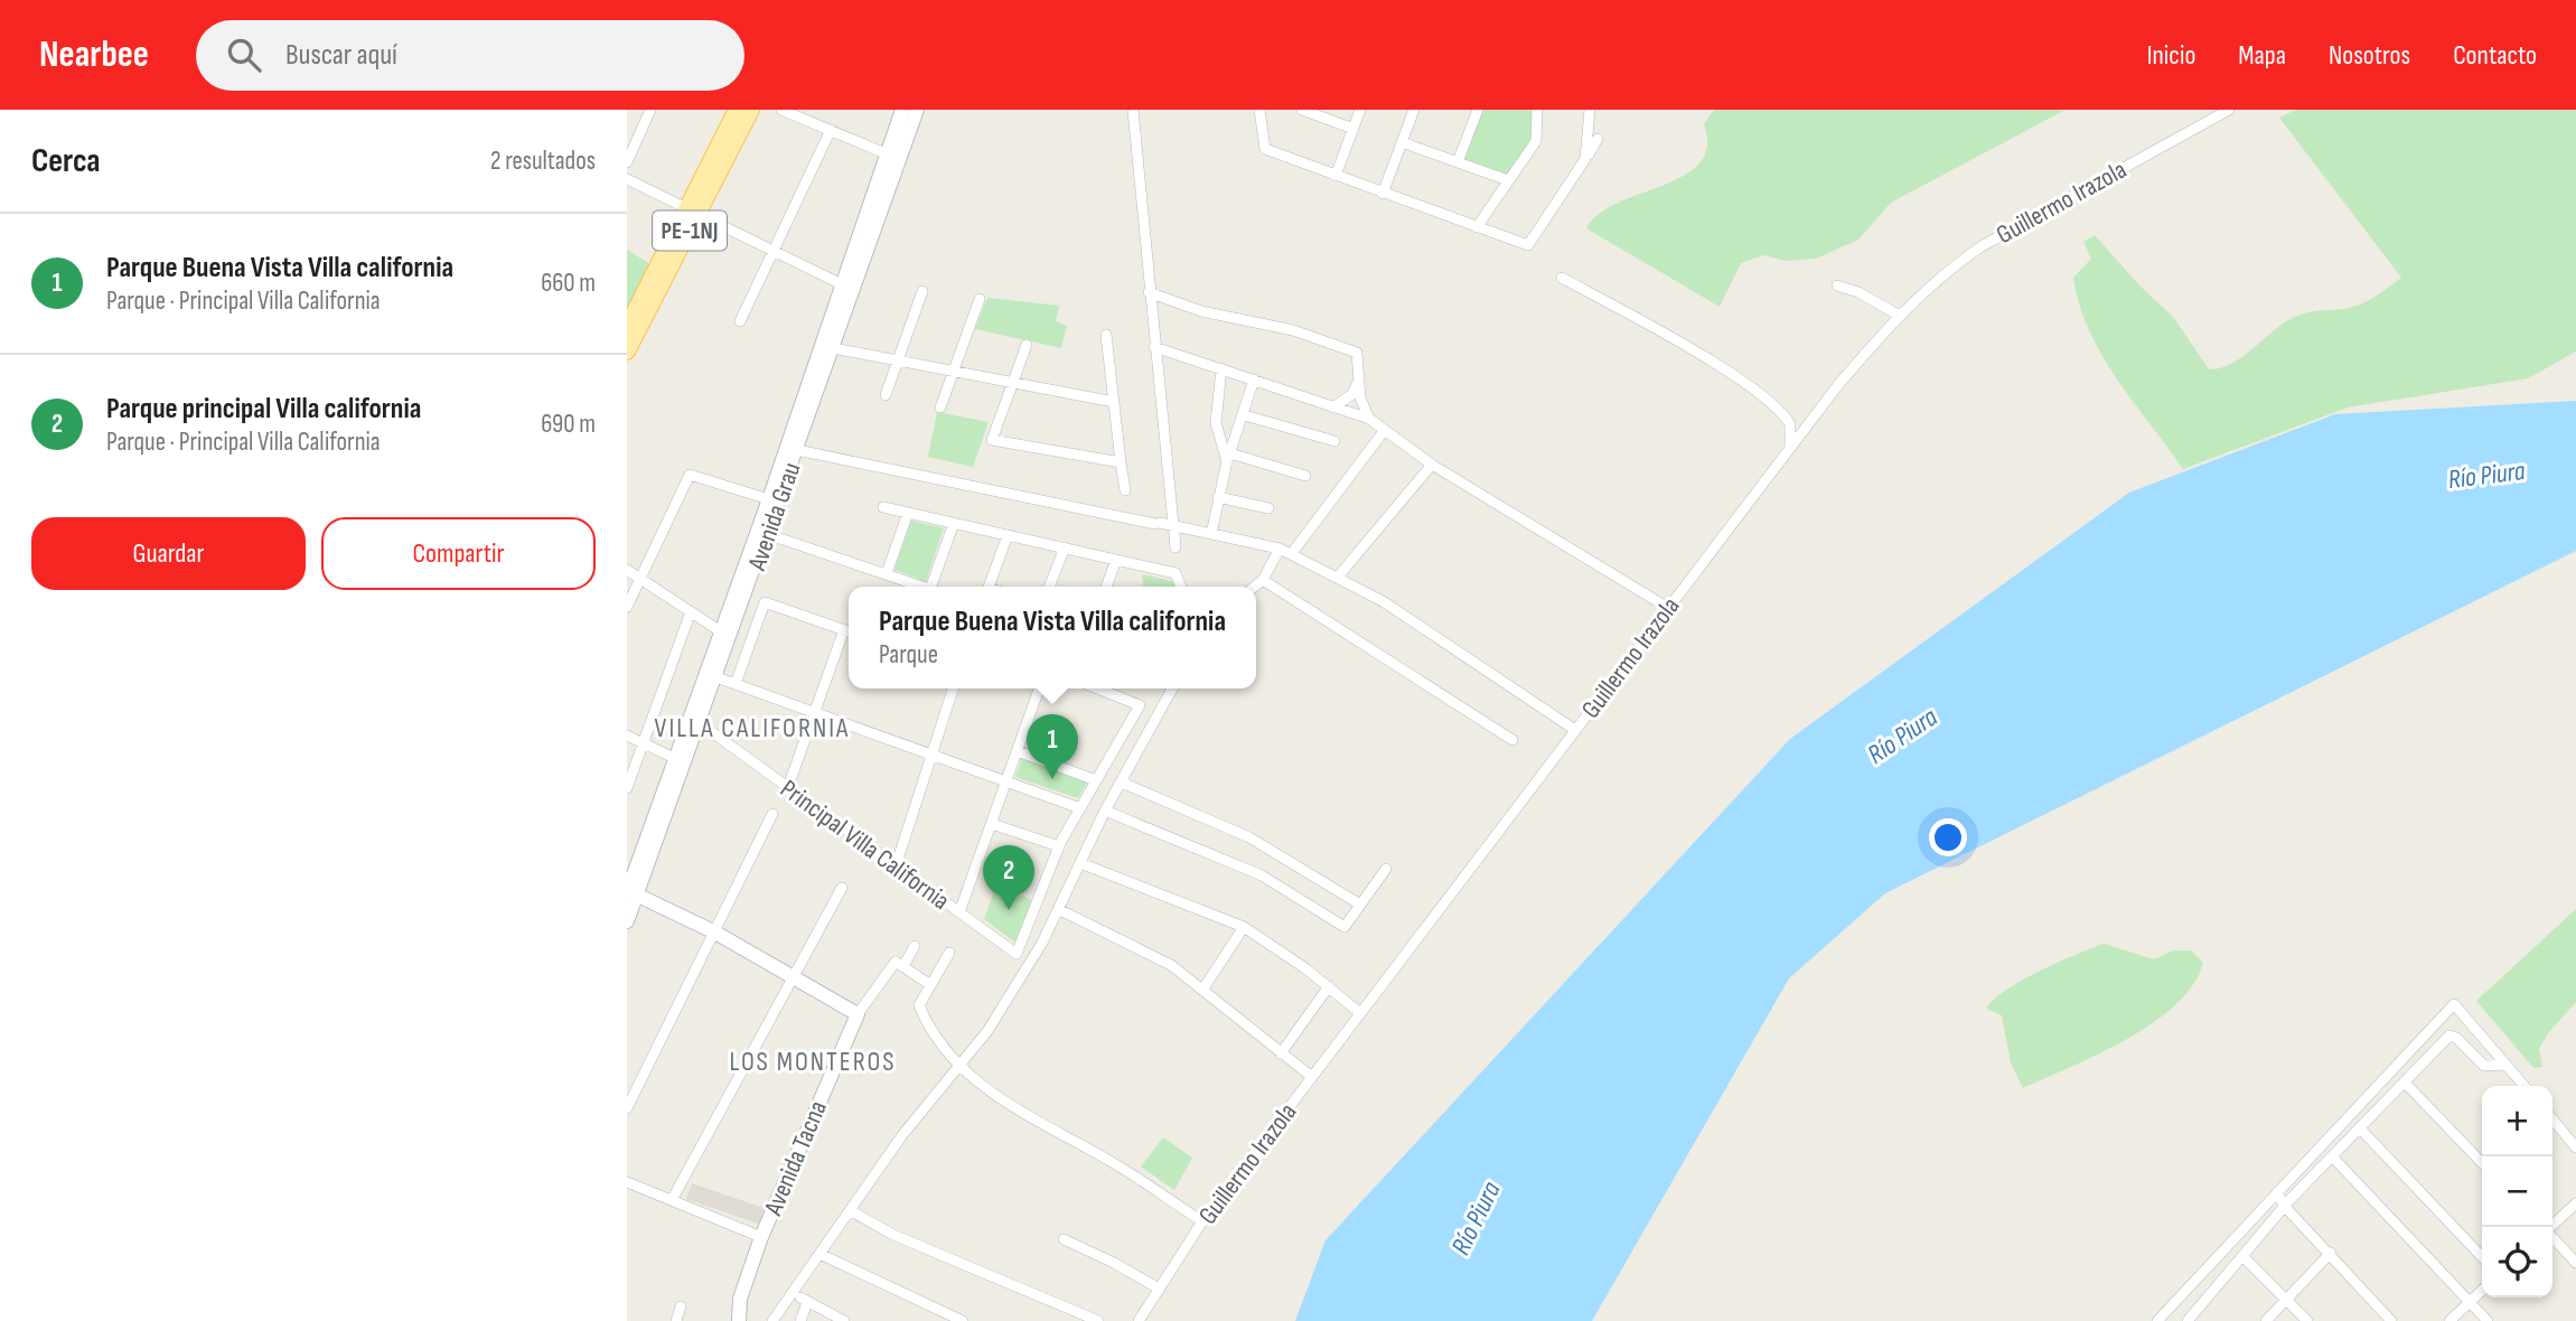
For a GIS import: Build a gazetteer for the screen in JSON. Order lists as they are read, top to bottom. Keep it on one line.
{"streets":{"main road":["PE-1NJ"],"street":["Guillermo Irazola","Avenida Grau","Principal Villa California","Avenida Tacna"]},"crossings":[["Avenida Grau","Principal Villa California"]],"districts":["VILLA CALIFORNIA","LOS MONTEROS"],"water":["Río Piura"],"page":{"header":"Nearbee","search":"Buscar aquí","nav":["Inicio","Mapa","Nosotros","Contacto"],"heading":["Cerca","2 resultados"],"list":[{"mark":"1","name":"Parque Buena Vista Villa california","note":"Parque · Principal Villa California","value":"660 m"},{"mark":"2","name":"Parque principal Villa california","note":"Parque · Principal Villa California","value":"690 m"}],"buttons":["Guardar","Compartir"],"popup":["Parque Buena Vista Villa california","Parque"],"pins":["1","2"],"map_buttons":["+","−"]}}
